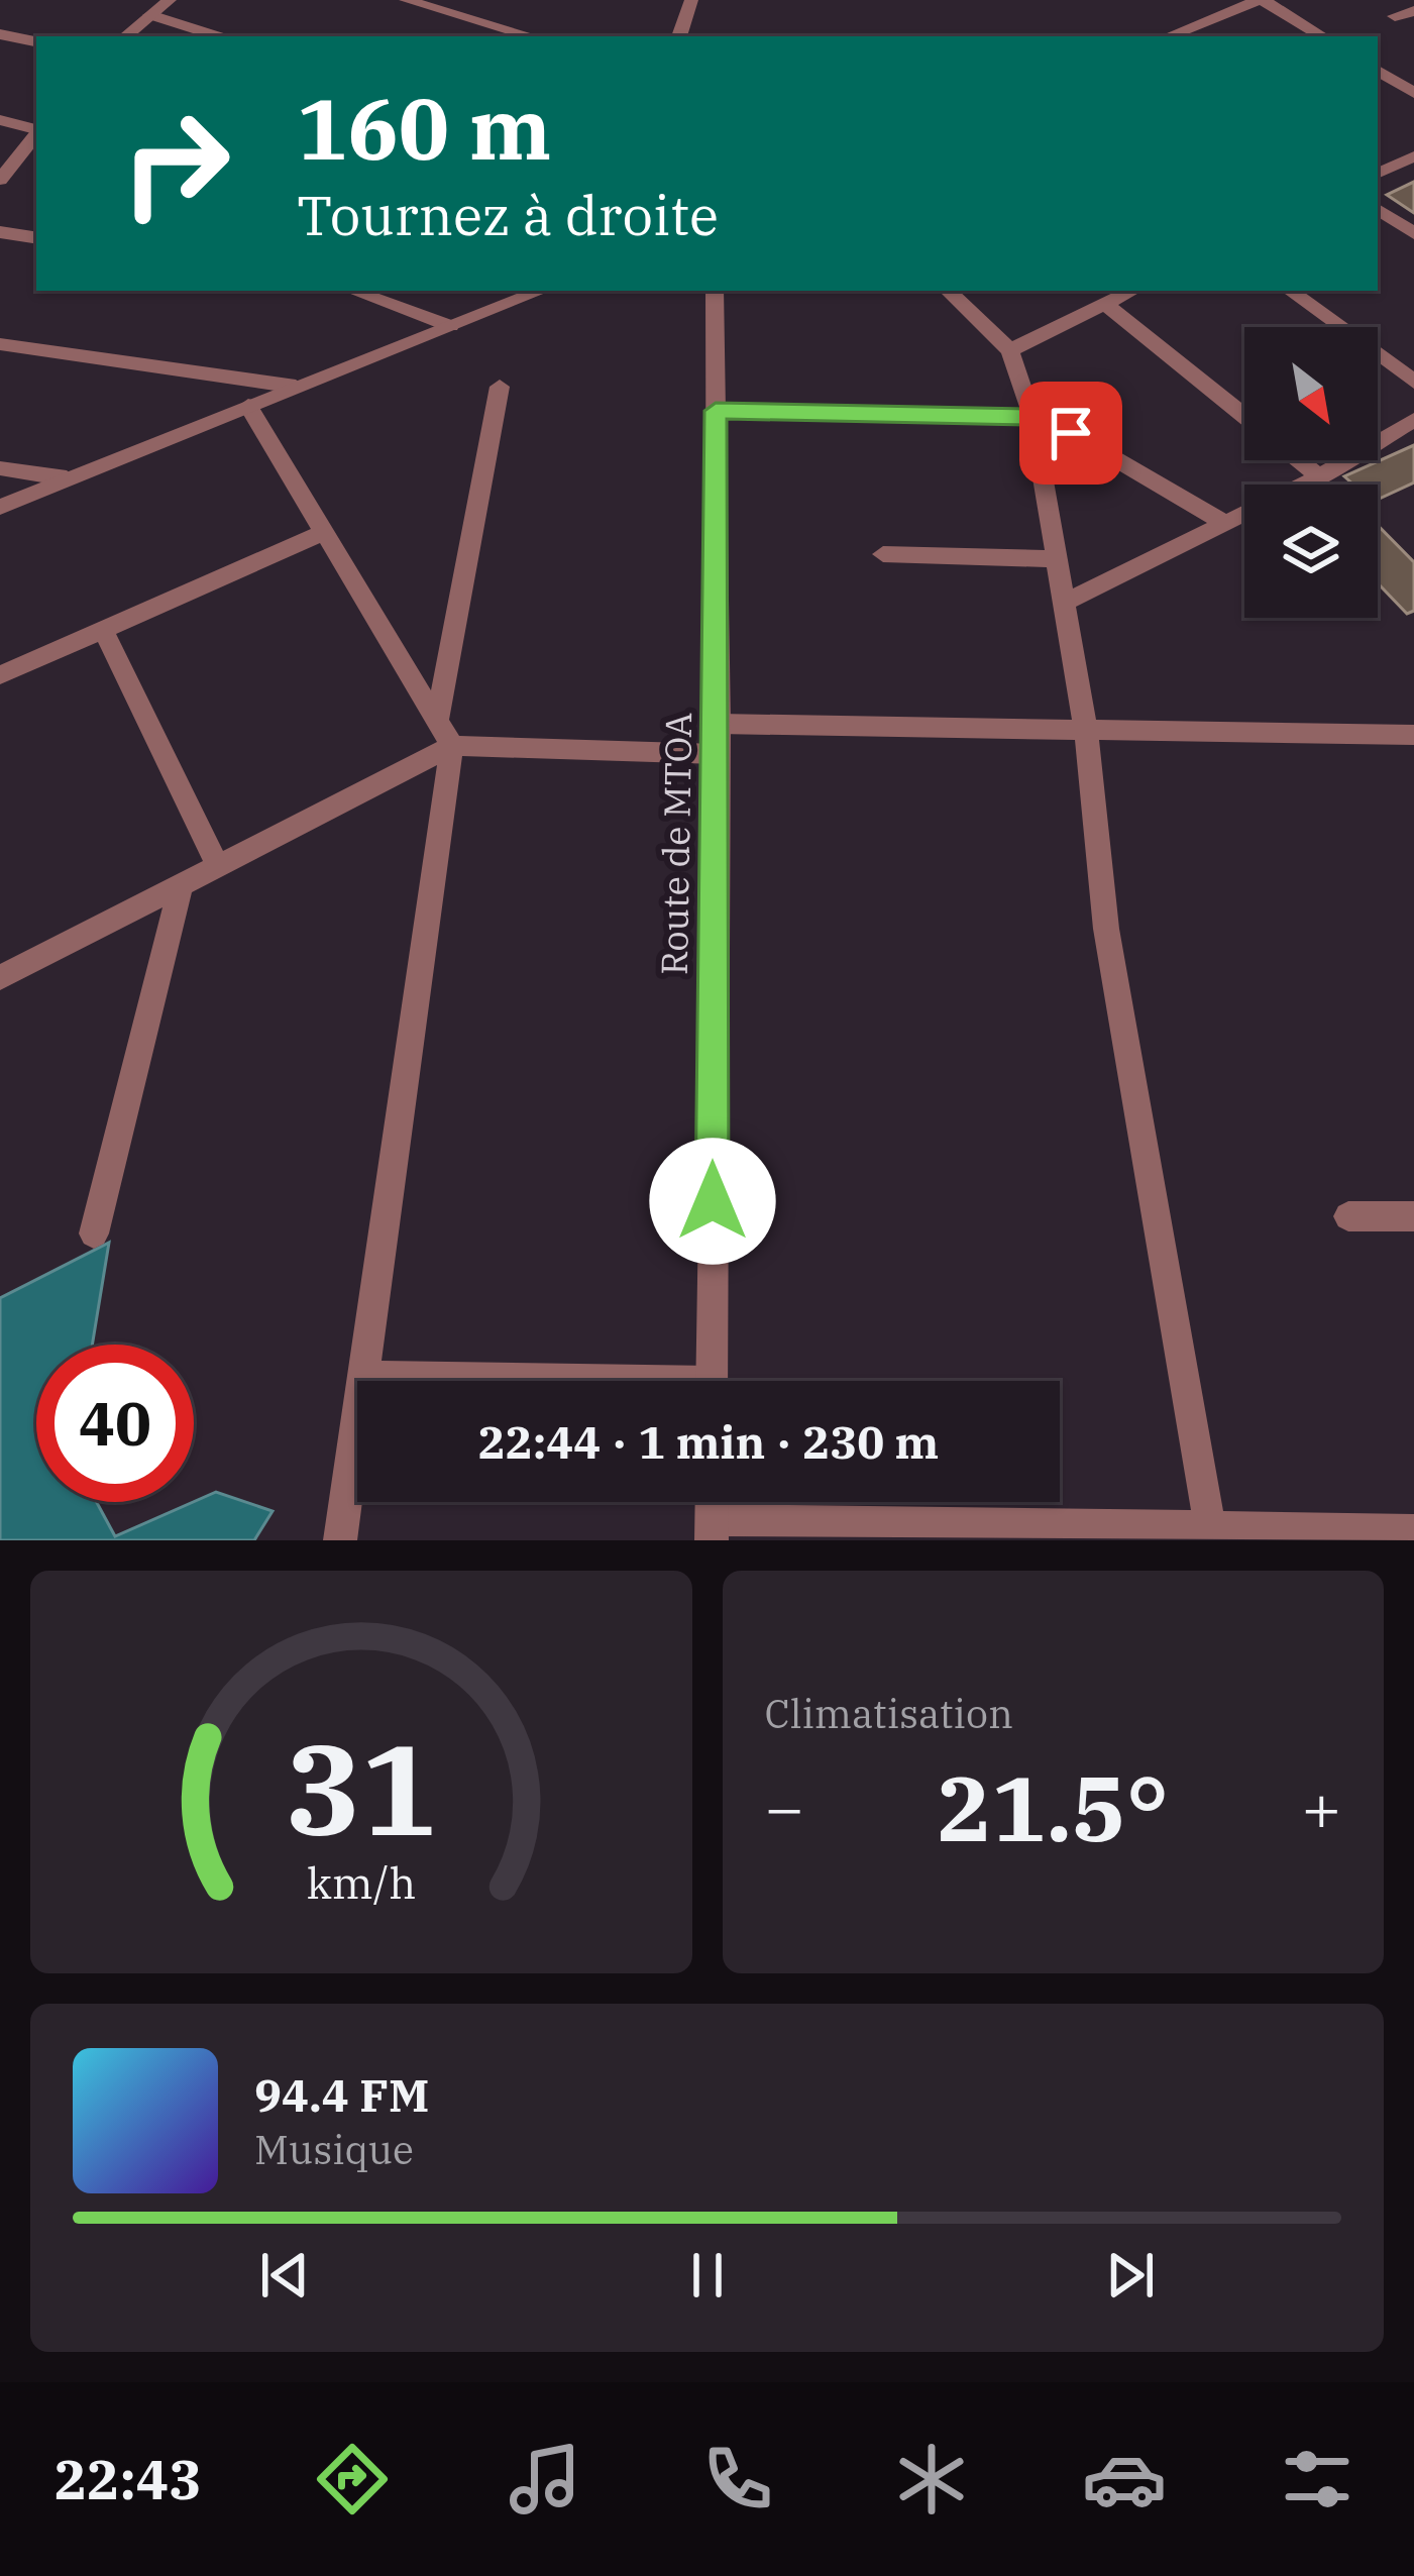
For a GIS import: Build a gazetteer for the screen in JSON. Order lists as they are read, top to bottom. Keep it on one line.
{"streets":{"street":["Route de MTOA"]},"north":"bottom right","page":{"turn":["160 m","Tournez à droite"],"limit":"40","trip":"22:44 · 1 min · 230 m","tile":"Climatisation","heat":["−","21.5°","+"],"song":["94.4 FM","Musique"],"tabs":"22:43","gauge":["31","km/h"]}}
